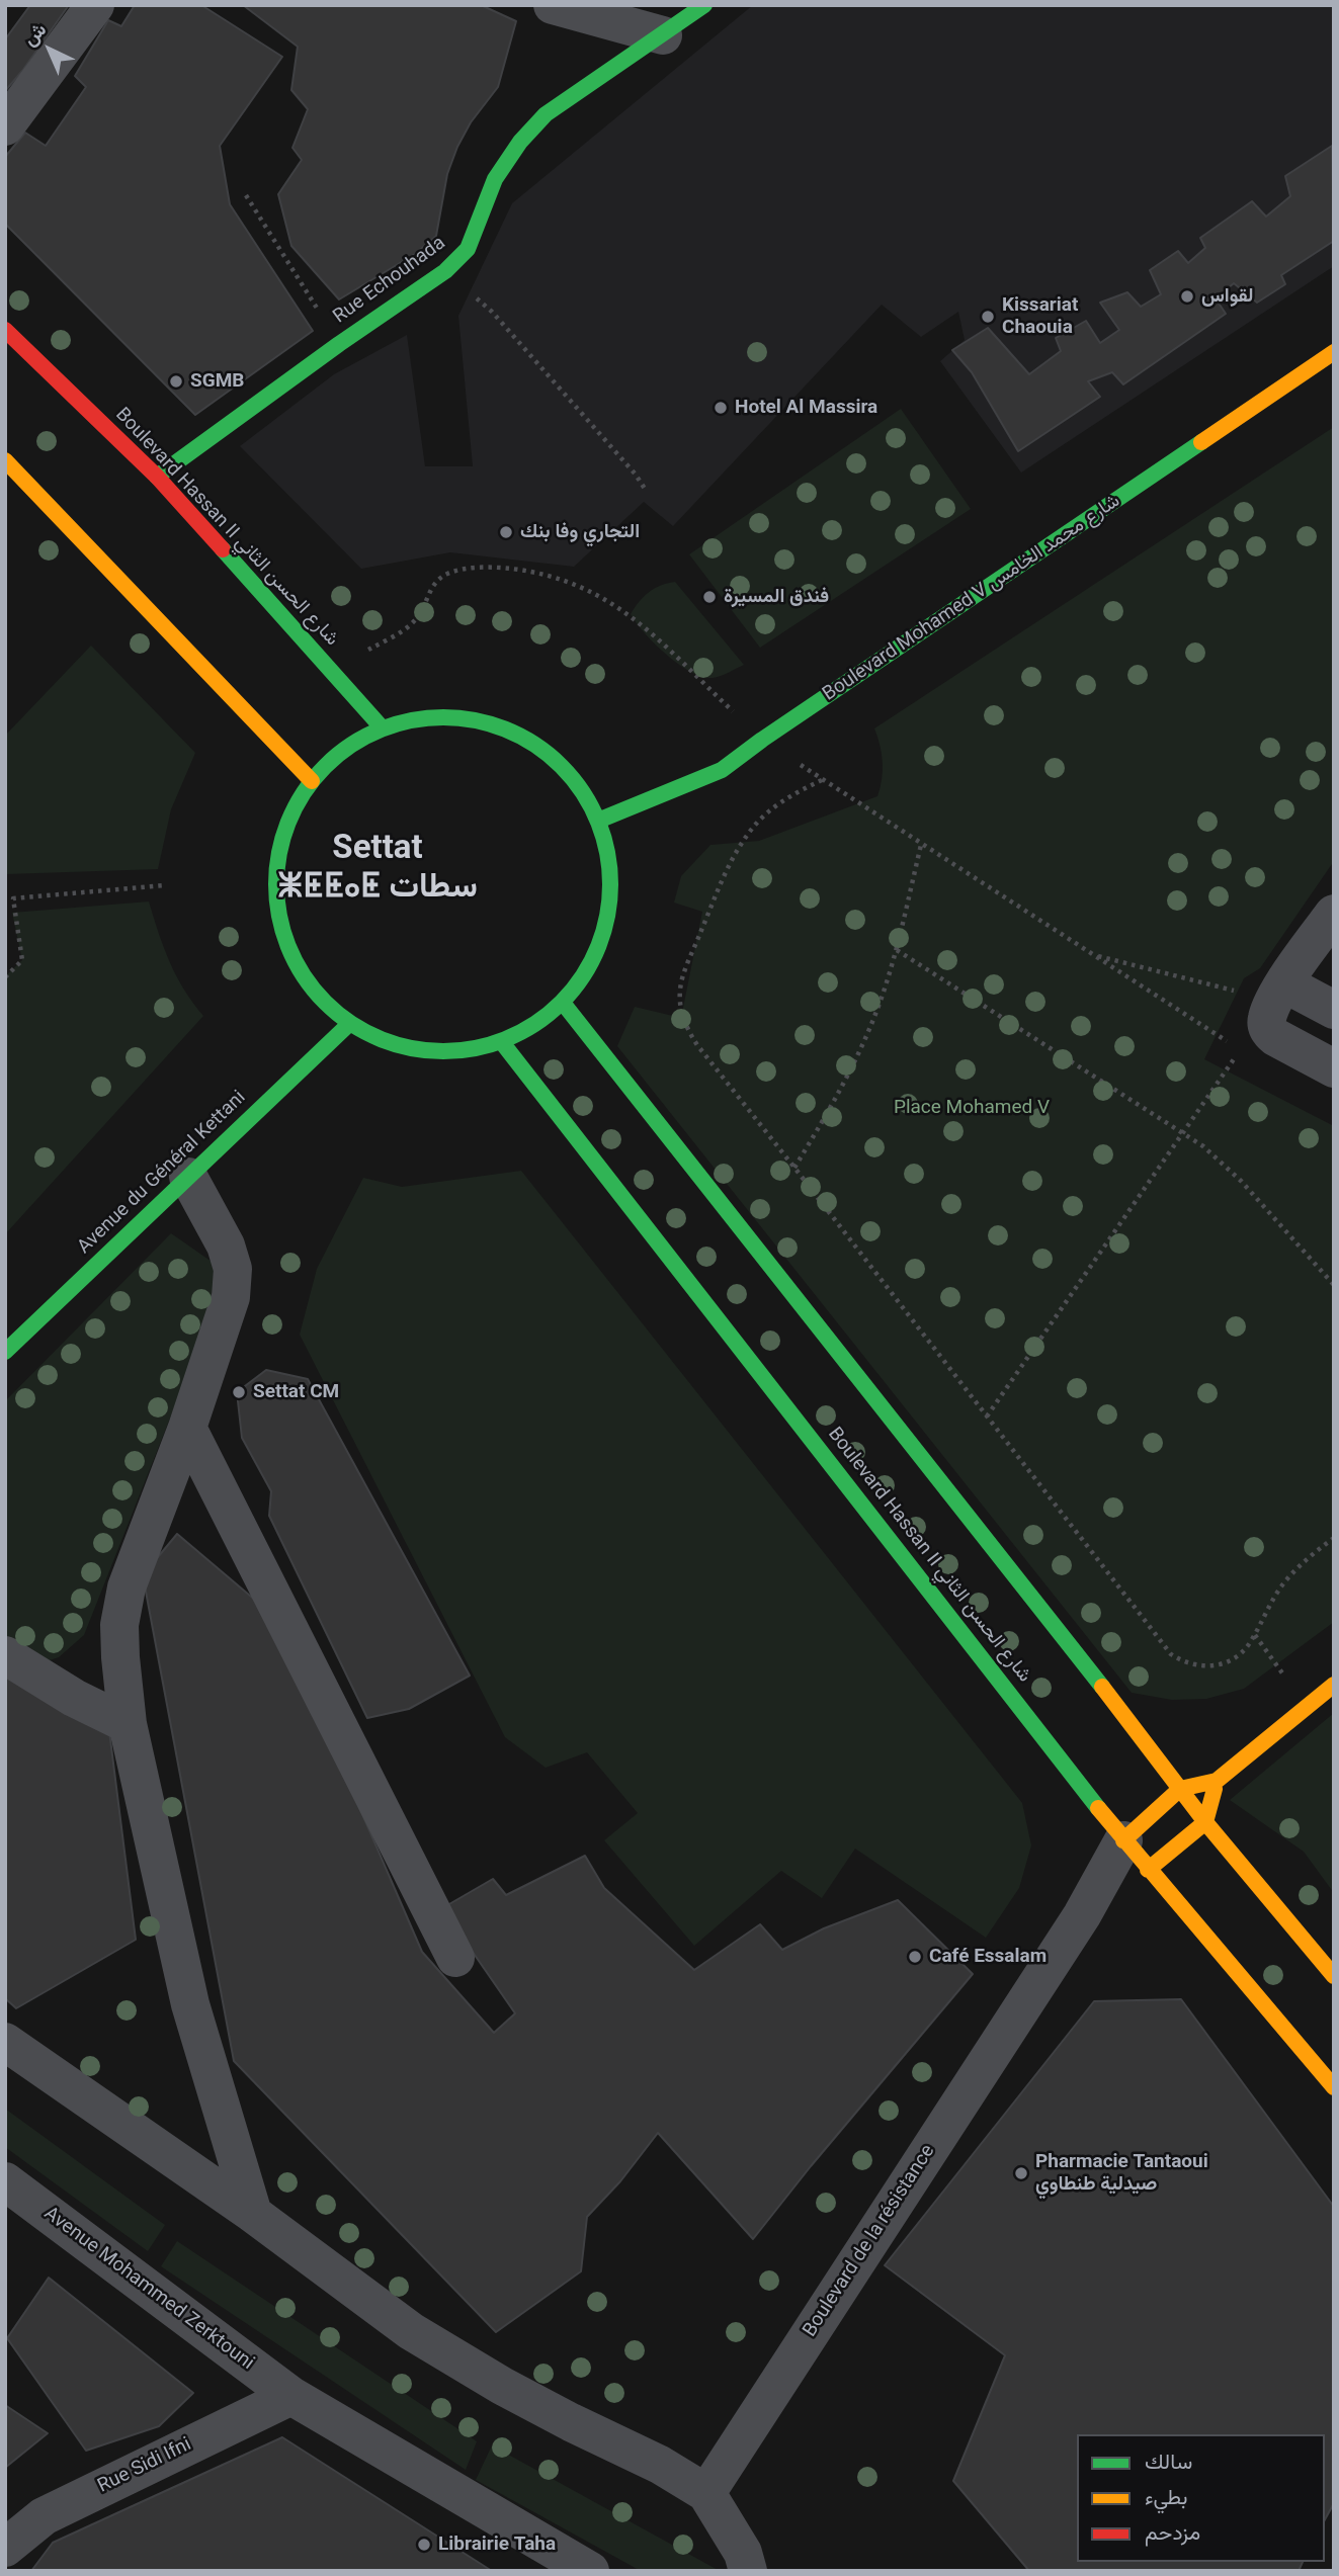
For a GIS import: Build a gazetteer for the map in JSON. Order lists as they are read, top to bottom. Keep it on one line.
{"streets":{"main road":["Rue Echouhada","Boulevard Hassan II شارع الحسن الثاني","Boulevard Mohamed V شارع محمد الخامس","Avenue du Général Kettani","Boulevard de la résistance"],"street":["Avenue Mohammed Zerktouni","Rue Sidi Ifni"]},"crossings":[["Rue Echouhada","Boulevard Hassan II شارع الحسن الثاني"],["Boulevard Hassan II شارع الحسن الثاني","Boulevard de la résistance"],["Avenue Mohammed Zerktouni","Rue Sidi Ifni"]],"districts":["Settat ⵥⵟⵟⴰⵟ سطات"],"parks":["Place Mohamed V"],"places":["لقواس","Kissariat Chaouia","SGMB","Hotel Al Massira","التجاري وفا بنك","فندق المسيرة","Settat CM","Café Essalam","Pharmacie Tantaoui صيدلية طنطاوي","Librairie Taha"],"legend":["سالك","بطيء","مزدحم"],"north":"top left"}
